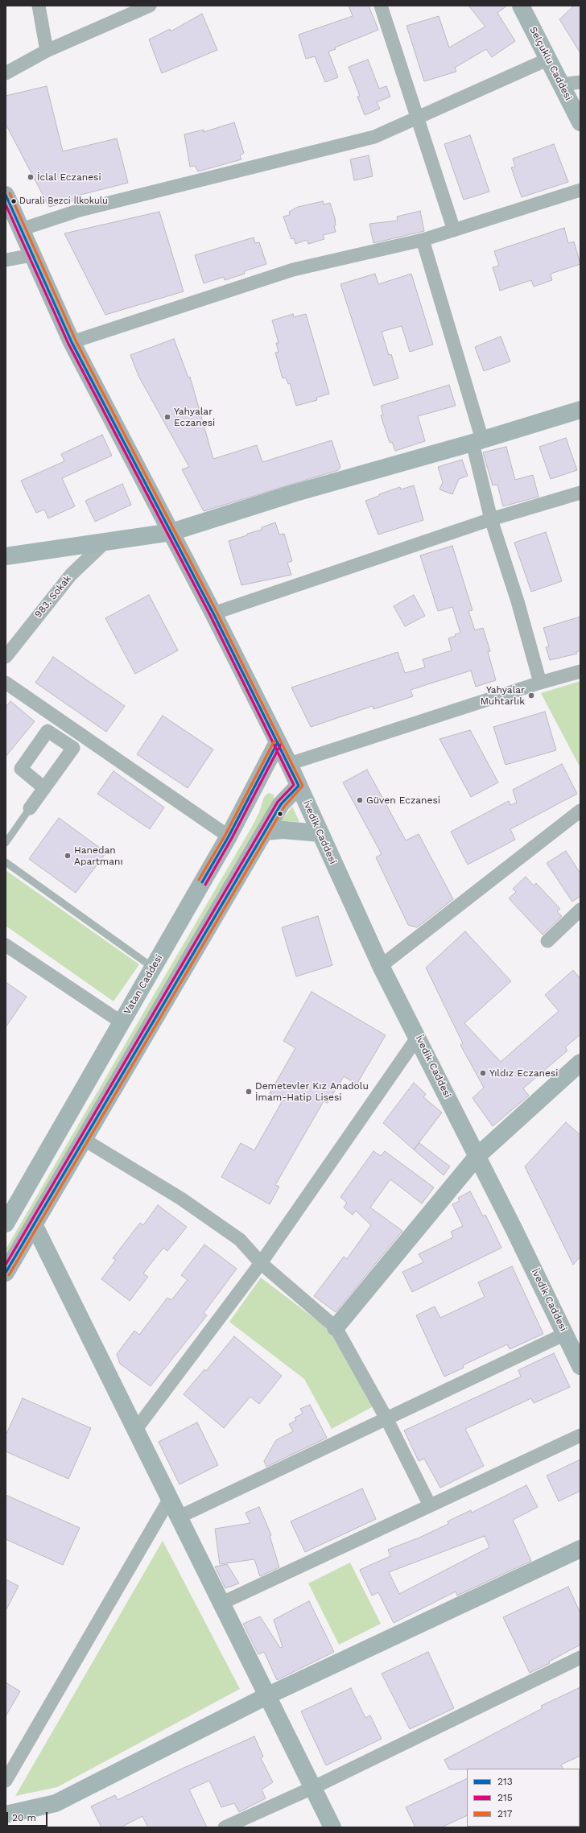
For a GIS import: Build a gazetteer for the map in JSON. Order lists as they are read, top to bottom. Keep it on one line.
{"streets":{"main road":["Selçuklu Caddesi","İvedik Caddesi","Vatan Caddesi"],"street":["983. Sokak"]},"crossings":[["İvedik Caddesi","Vatan Caddesi"]],"places":["İclal Eczanesi","Durali Bezci İlkokulu","Yahyalar Eczanesi","Yahyalar Muhtarlık","Güven Eczanesi","Hanedan Apartmanı","Yıldız Eczanesi","Demetevler Kız Anadolu İmam-Hatip Lisesi"],"lines":["transit line 217","transit line 213","transit line 215"],"legend":["213","215","217"],"scale_bar":"20 m"}
